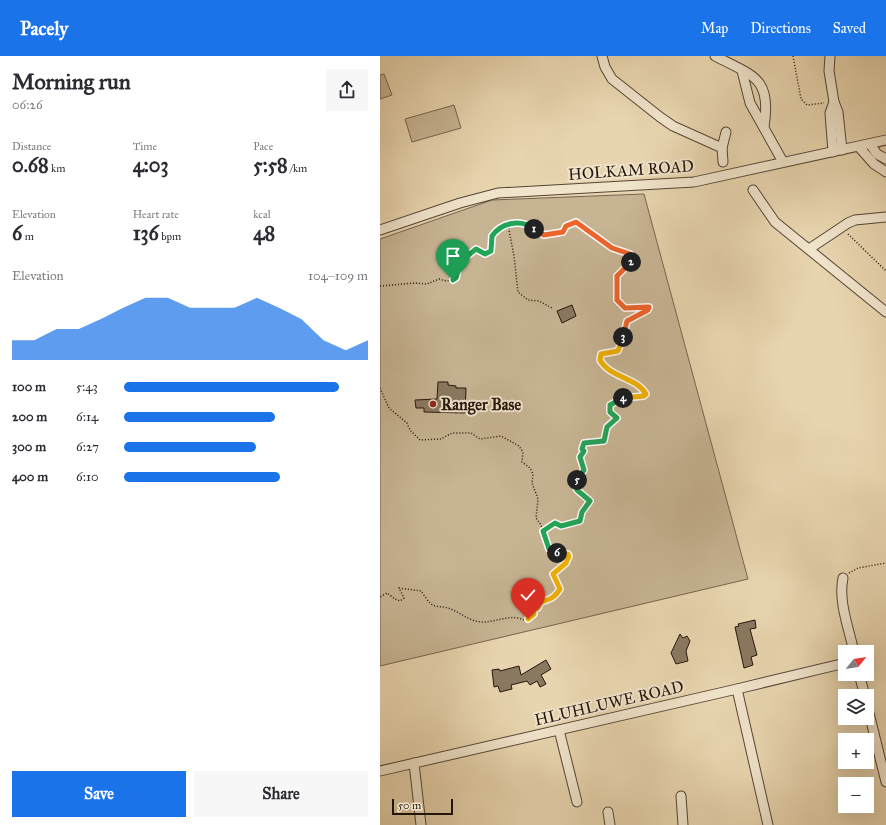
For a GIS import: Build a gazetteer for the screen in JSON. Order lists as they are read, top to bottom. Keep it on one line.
{"streets":{"street":["HOLKAM ROAD","HLUHLUWE ROAD"]},"places":["Ranger Base"],"scale_bar":"50 m","north":"top right","page":{"header":"Pacely","nav":["Map","Directions","Saved"],"heading":["Morning run","06:26"],"stats":[["Distance","0.68 km"],["Time","4:03"],["Pace","5:58 /km"],["Elevation","6 m"],["Heart rate","136 bpm"],["kcal","48"]],"pins":["1","2","3","4","5","6"],"chart":["Elevation","104–109 m"],"list":[{"name":"100 m","note":"5:43"},{"name":"200 m","note":"6:14"},{"name":"300 m","note":"6:27"},{"name":"400 m","note":"6:10"}],"map_buttons":["+","−"],"buttons":["Save","Share"],"scale":"50 m"}}
